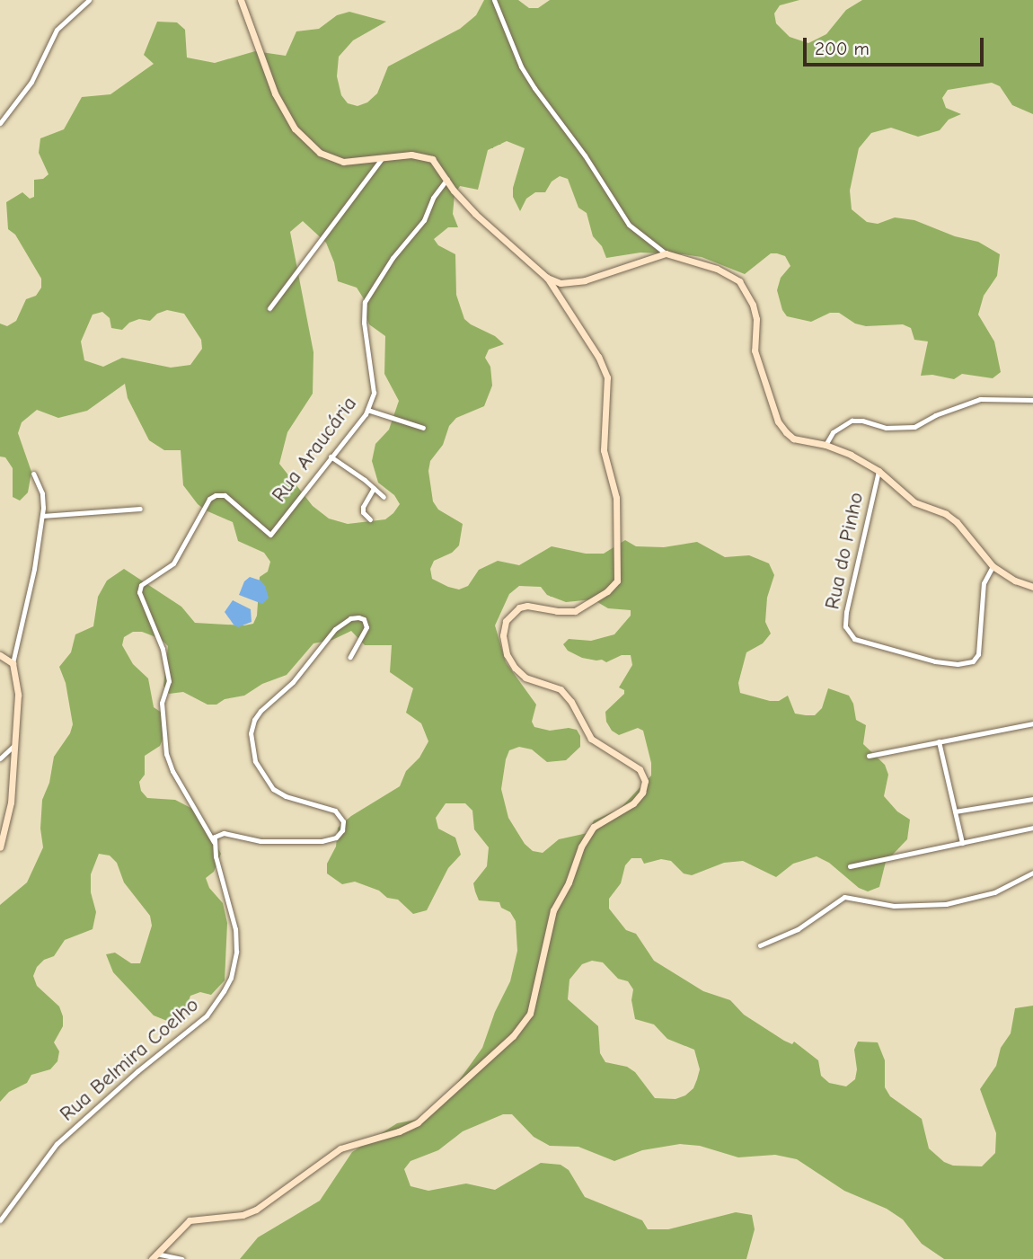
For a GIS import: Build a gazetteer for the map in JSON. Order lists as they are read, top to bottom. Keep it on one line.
{"streets":{"street":["Rua Araucária","Rua do Pinho","Rua Belmira Coelho"]},"crossings":[["Rua Araucária","Rua Belmira Coelho"]],"scale_bar":"200 m"}
